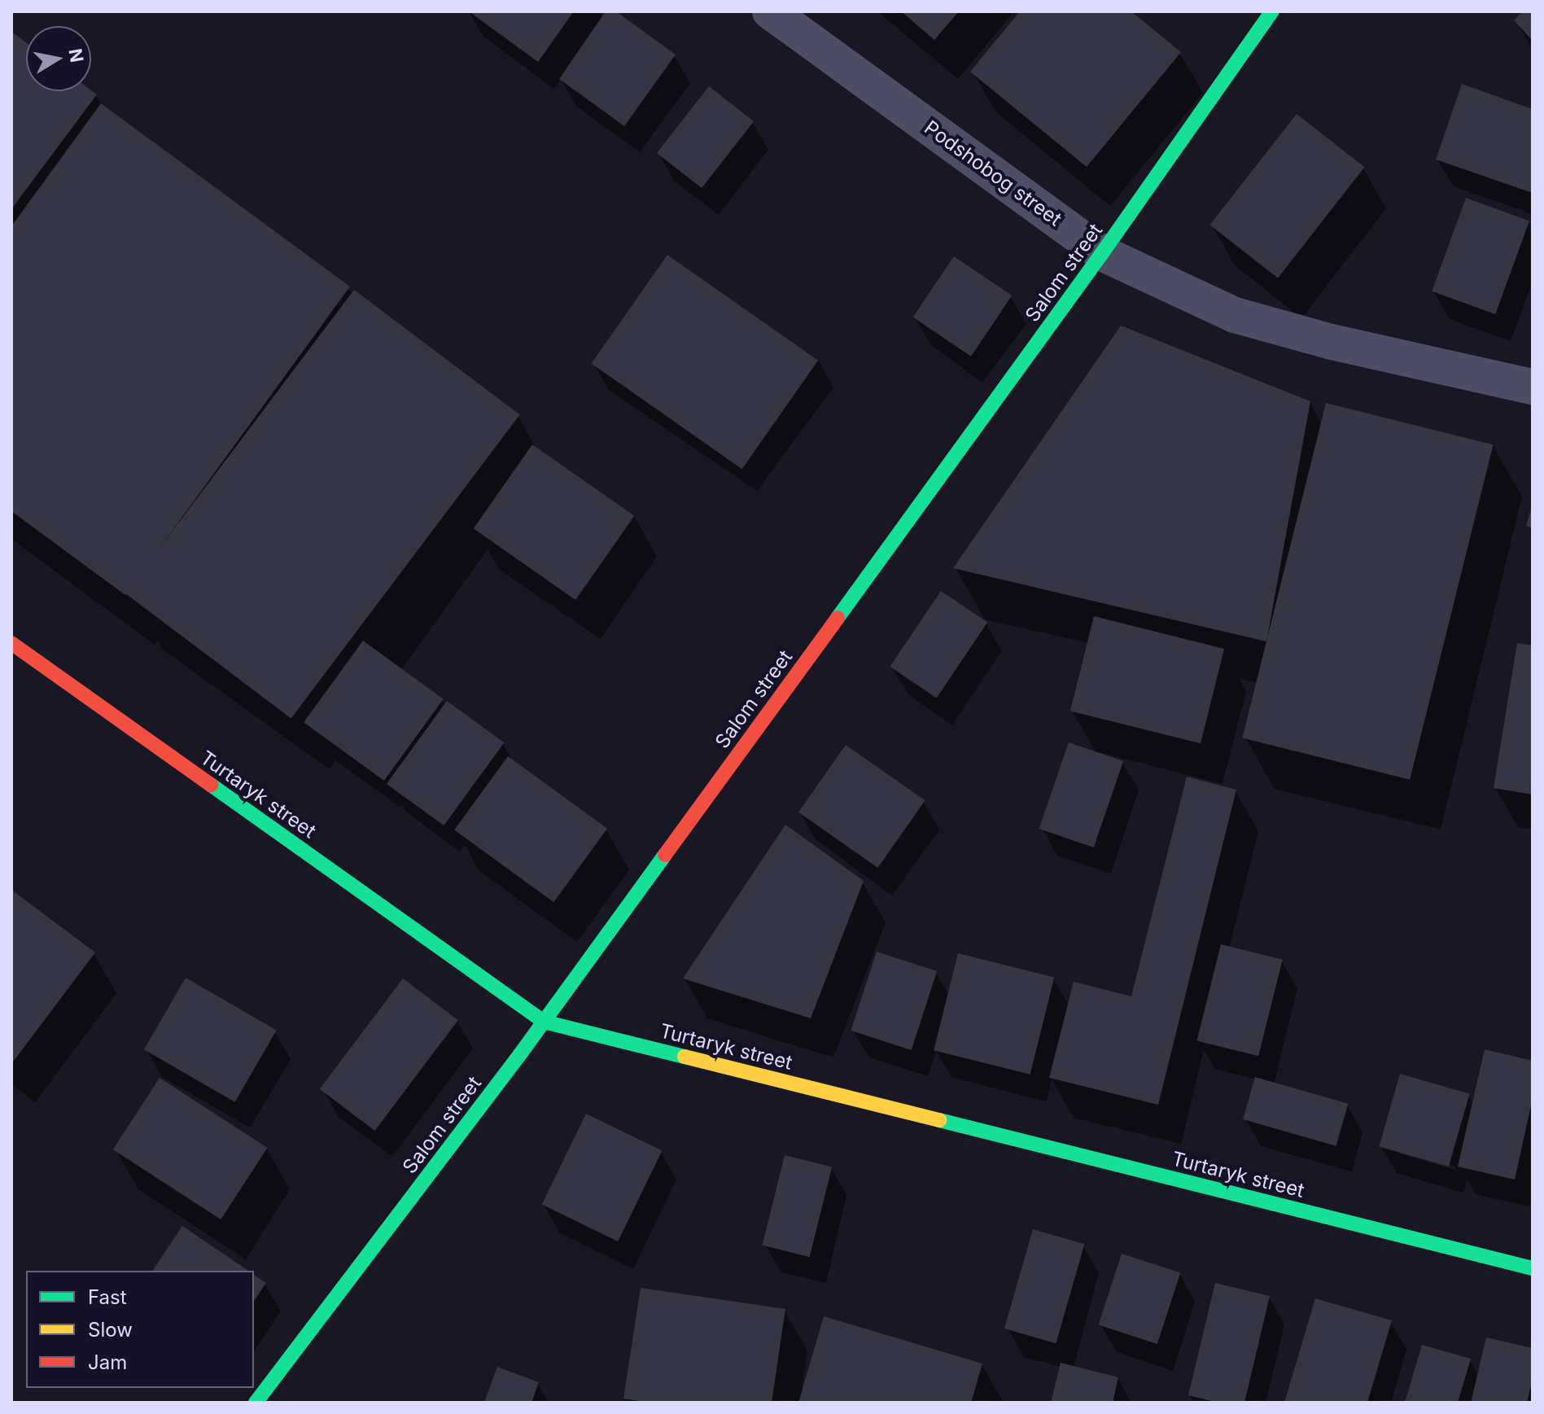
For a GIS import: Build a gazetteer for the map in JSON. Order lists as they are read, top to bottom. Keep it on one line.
{"streets":{"street":["Podshobog street","Salom street","Turtaryk street"]},"crossings":[["Podshobog street","Salom street"],["Salom street","Turtaryk street"]],"legend":["Fast","Slow","Jam"],"north":"right"}
